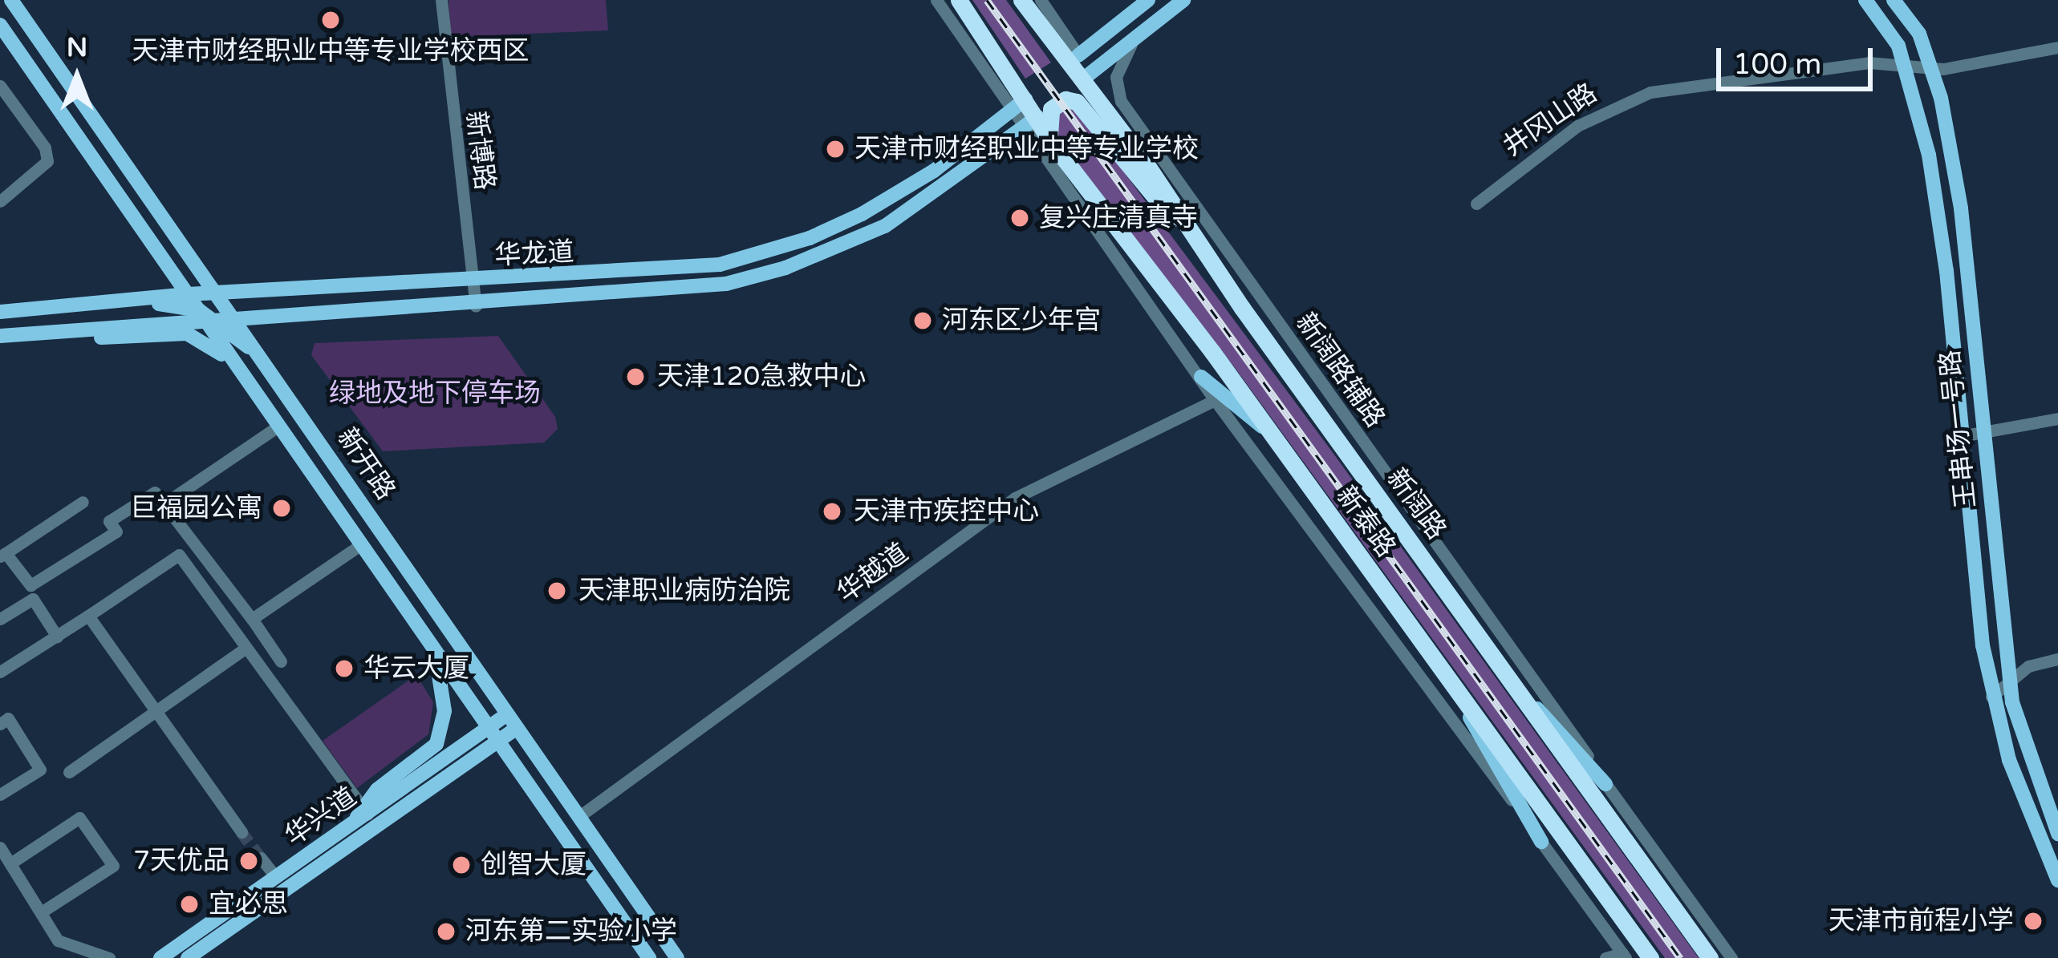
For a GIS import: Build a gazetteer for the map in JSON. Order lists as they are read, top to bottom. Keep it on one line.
{"streets":{"highway":["新阔路","新泰路"],"main road":["华龙道","王串场一号路","新开路","华兴道"],"street":["井冈山路","新博路","新阔路辅路","华越道"]},"crossings":[["井冈山路","王串场一号路"],["新博路","华龙道"],["华龙道","新开路"],["华龙道","新泰路"],["新阔路辅路","新阔路"],["新开路","华越道"],["新开路","华兴道"]],"parks":["绿地及地下停车场"],"places":["天津市财经职业中等专业学校西区","天津市财经职业中等专业学校","复兴庄清真寺","河东区少年宫","天津120急救中心","巨福园公寓","天津市疾控中心","天津职业病防治院","华云大厦","7天优品","创智大厦","宜必思","天津市前程小学","河东第二实验小学"],"scale_bar":"100 m","north":"top"}
